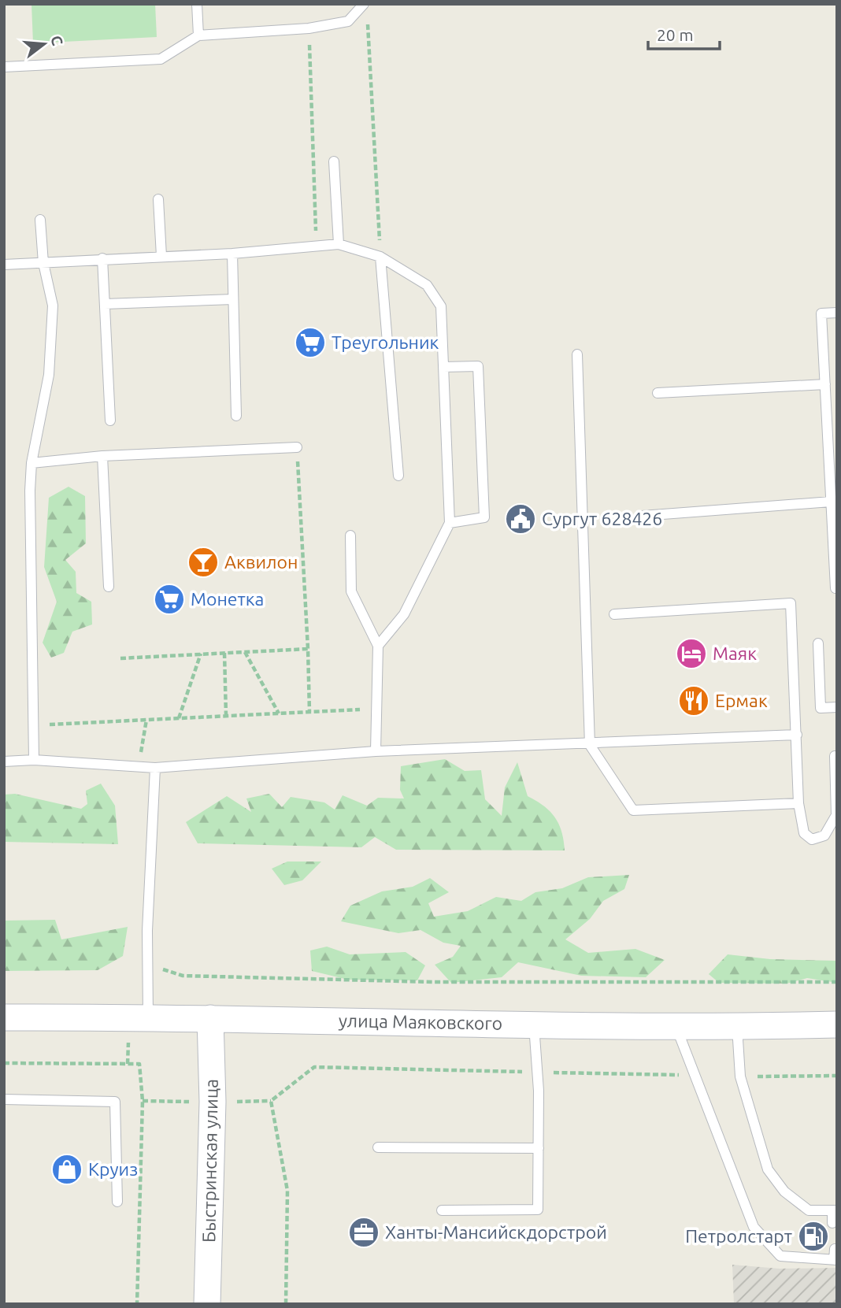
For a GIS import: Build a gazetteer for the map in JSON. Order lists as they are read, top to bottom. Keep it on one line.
{"streets":{"main road":["улица Маяковского","Быстринская улица"]},"crossings":[["улица Маяковского","Быстринская улица"]],"places":{"supermarket":["Треугольник","Монетка"],"public building":["Сургут 628426"],"bar":["Аквилон"],"hotel":["Маяк"],"restaurant":["Ермак"],"shop":["Круиз"],"office":["Ханты-Мансийскдорстрой"],"fuel station":["Петролстарт"]},"scale_bar":"20 m","north":"right"}
